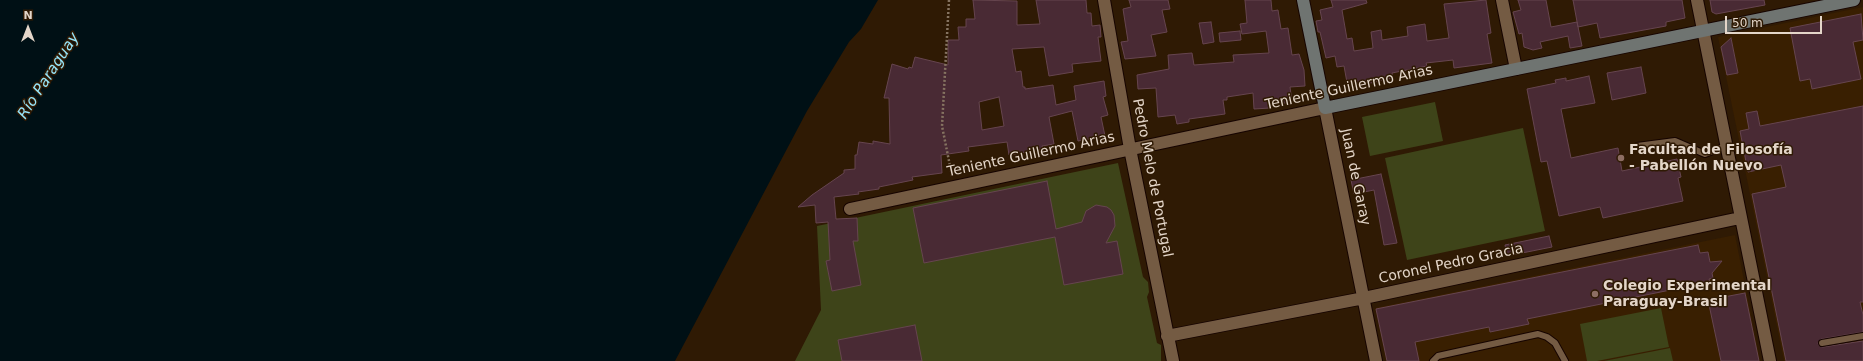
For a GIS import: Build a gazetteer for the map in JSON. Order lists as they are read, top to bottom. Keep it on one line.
{"streets":{"street":["Teniente Guillermo Arias","Juan de Garay","Pedro Melo de Portugal","Coronel Pedro Gracia"]},"crossings":[["Teniente Guillermo Arias","Juan de Garay"],["Teniente Guillermo Arias","Pedro Melo de Portugal"],["Juan de Garay","Coronel Pedro Gracia"],["Pedro Melo de Portugal","Coronel Pedro Gracia"]],"water":["Río Paraguay"],"places":["Facultad de Filosofía - Pabellón Nuevo","Colegio Experimental Paraguay-Brasil"],"scale_bar":"50 m","north":"top"}
